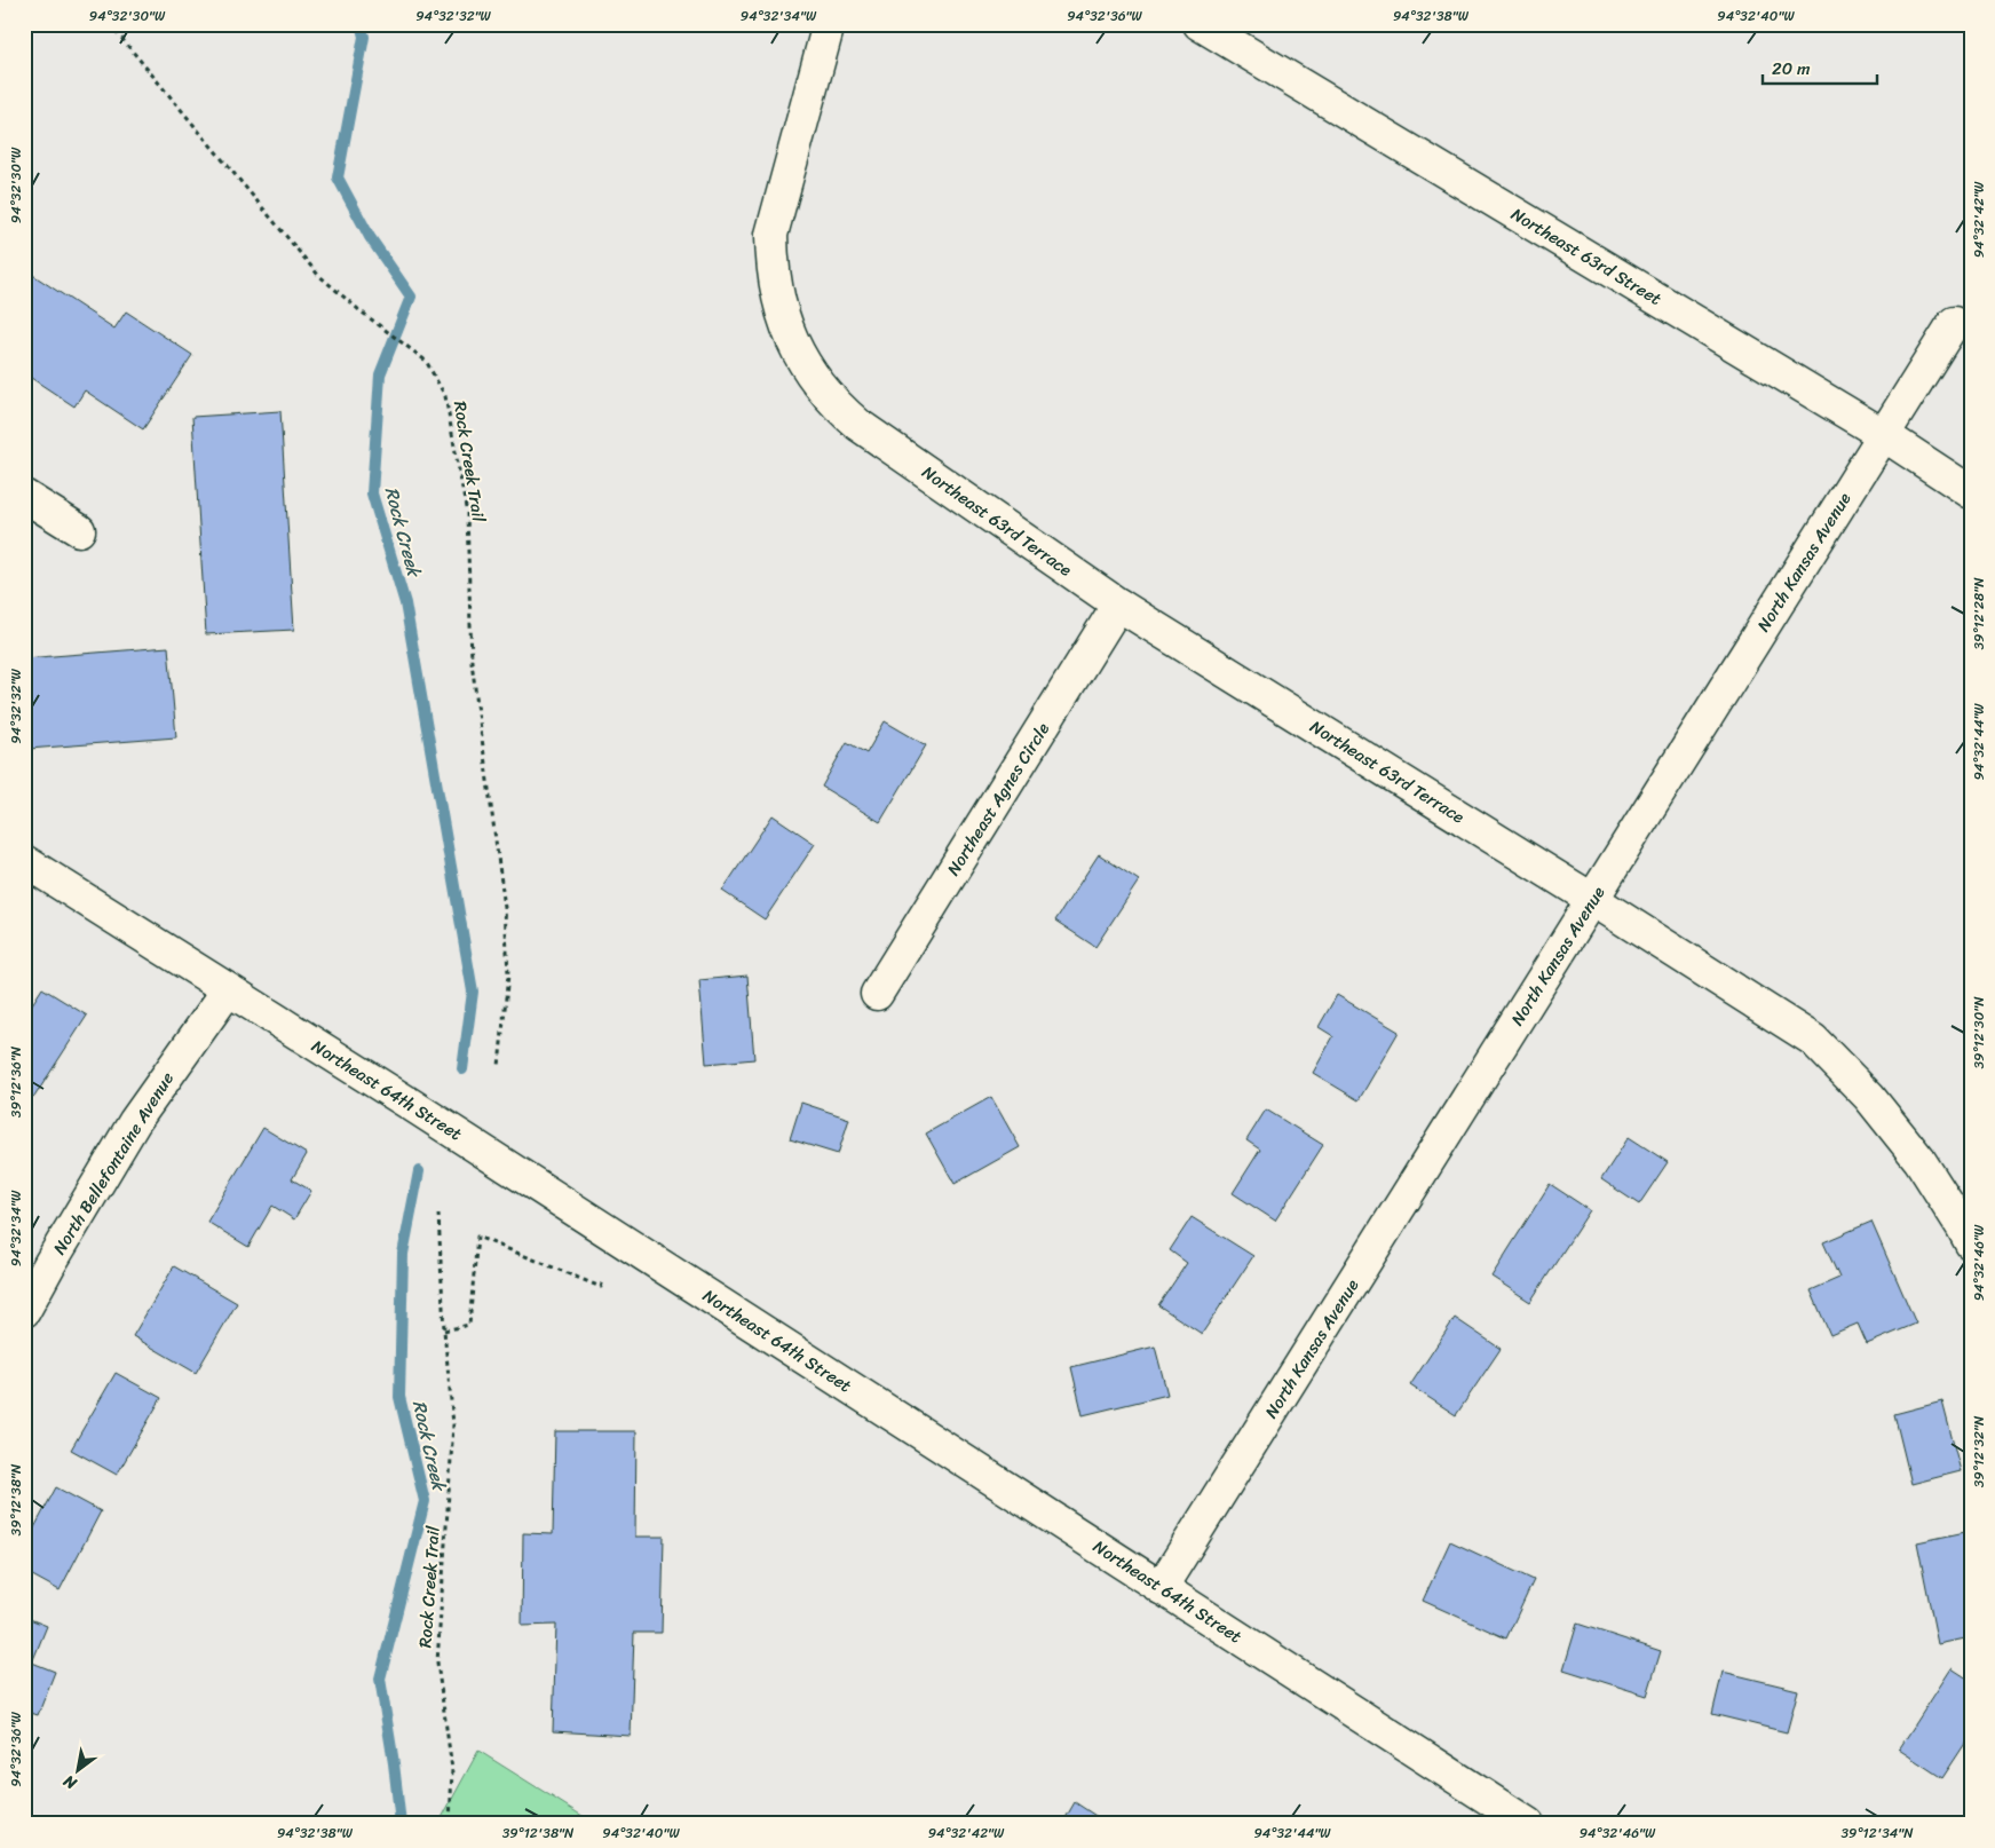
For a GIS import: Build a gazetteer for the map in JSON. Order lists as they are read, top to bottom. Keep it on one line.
{"streets":{"street":["Northeast 63rd Street","Northeast 63rd Terrace","North Kansas Avenue","Northeast Agnes Circle","Northeast 64th Street","North Bellefontaine Avenue"],"path":["Rock Creek Trail"]},"crossings":[["Northeast 63rd Street","North Kansas Avenue"],["Northeast 63rd Terrace","North Kansas Avenue"],["Northeast 63rd Terrace","Northeast Agnes Circle"],["North Kansas Avenue","Northeast 64th Street"],["Northeast 64th Street","North Bellefontaine Avenue"]],"water":["Rock Creek"],"scale_bar":"20 m","north":"bottom left","coordinates":["94°32'30\"W","94°32'32\"W","94°32'34\"W","94°32'36\"W","94°32'38\"W","94°32'40\"W","94°32'42\"W","39°12'28\"N","94°32'44\"W","39°12'30\"N","39°12'36\"N","94°32'46\"W","39°12'32\"N","39°12'38\"N","39°12'34\"N"]}
